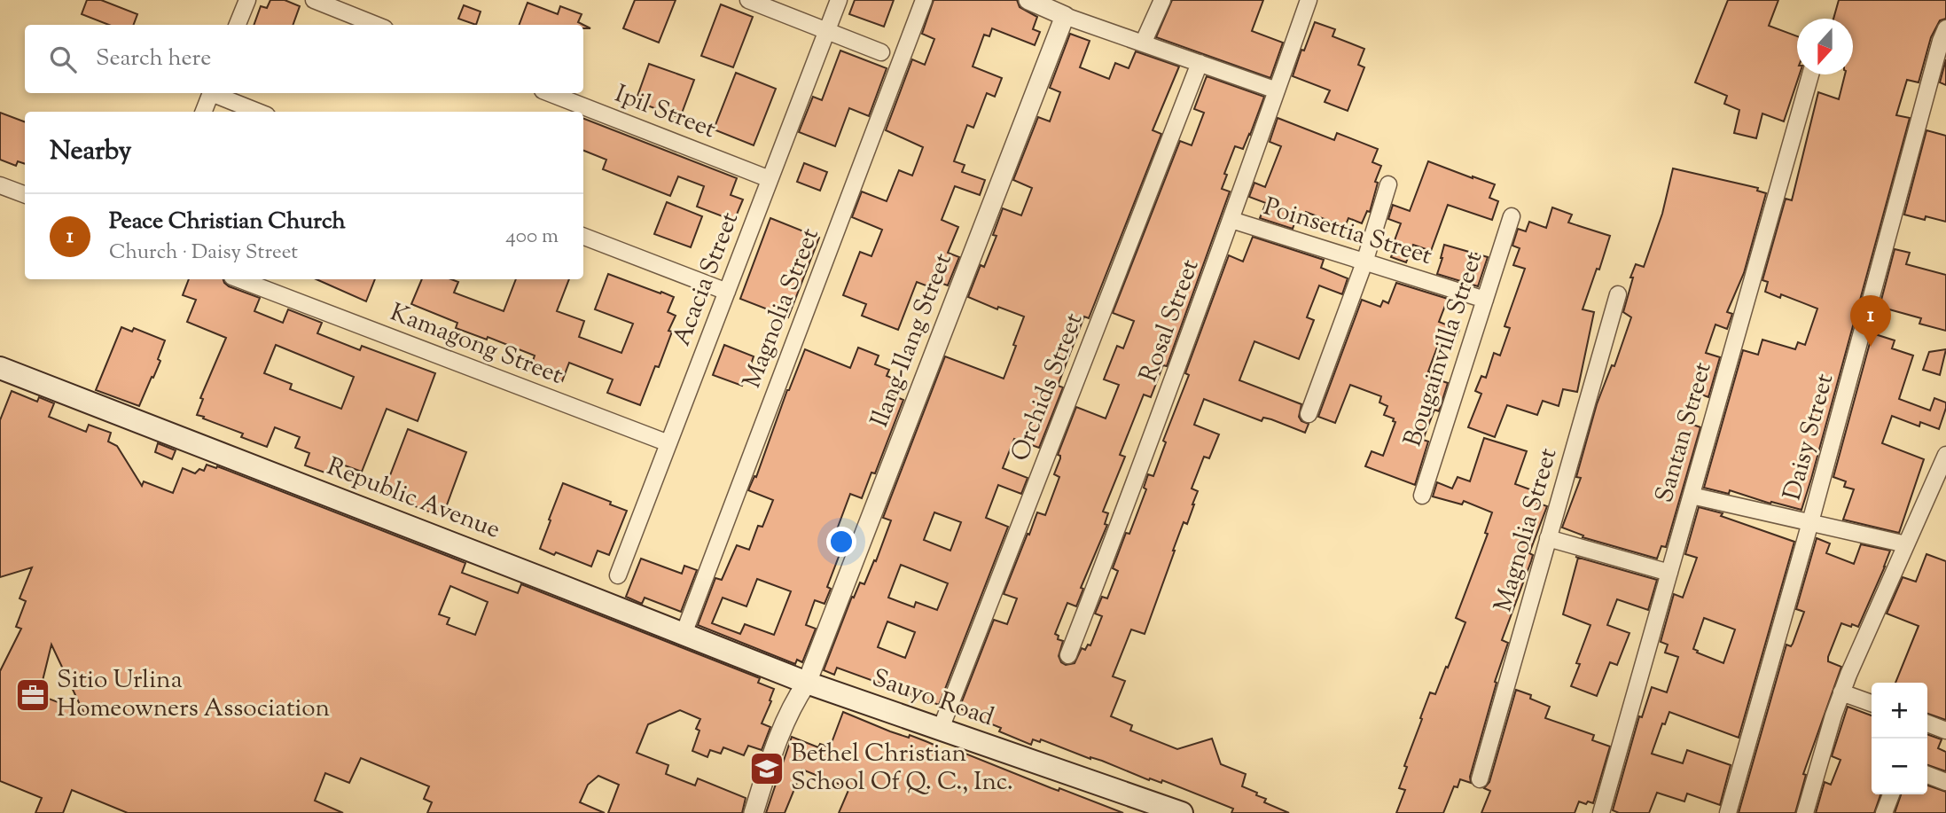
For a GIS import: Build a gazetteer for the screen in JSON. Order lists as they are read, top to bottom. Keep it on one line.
{"streets":{"main road":["Republic Avenue","Sauyo Road"],"street":["Ipil Street","Poinsettia Street","Acacia Street","Magnolia Street","Rosal Street","Ilang-Ilang Street","Kamagong Street","Bougainvilla Street","Orchids Street","Santan Street","Daisy Street"]},"crossings":[["Ipil Street","Acacia Street"],["Poinsettia Street","Rosal Street"],["Poinsettia Street","Bougainvilla Street"],["Acacia Street","Kamagong Street"],["Magnolia Street","Republic Avenue"],["Ilang-Ilang Street","Republic Avenue"],["Ilang-Ilang Street","Sauyo Road"],["Orchids Street","Sauyo Road"],["Republic Avenue","Sauyo Road"]],"places":{"office":["Sitio Urlina Homeowners Association"],"school or university":["Bethel Christian School Of Q. C., Inc."]},"north":"bottom","page":{"search":"Search here","heading":"Nearby","list":[{"mark":"1","name":"Peace Christian Church","note":"Church · Daisy Street","value":"400 m"}],"pins":"1","map_buttons":["+","−"]}}
